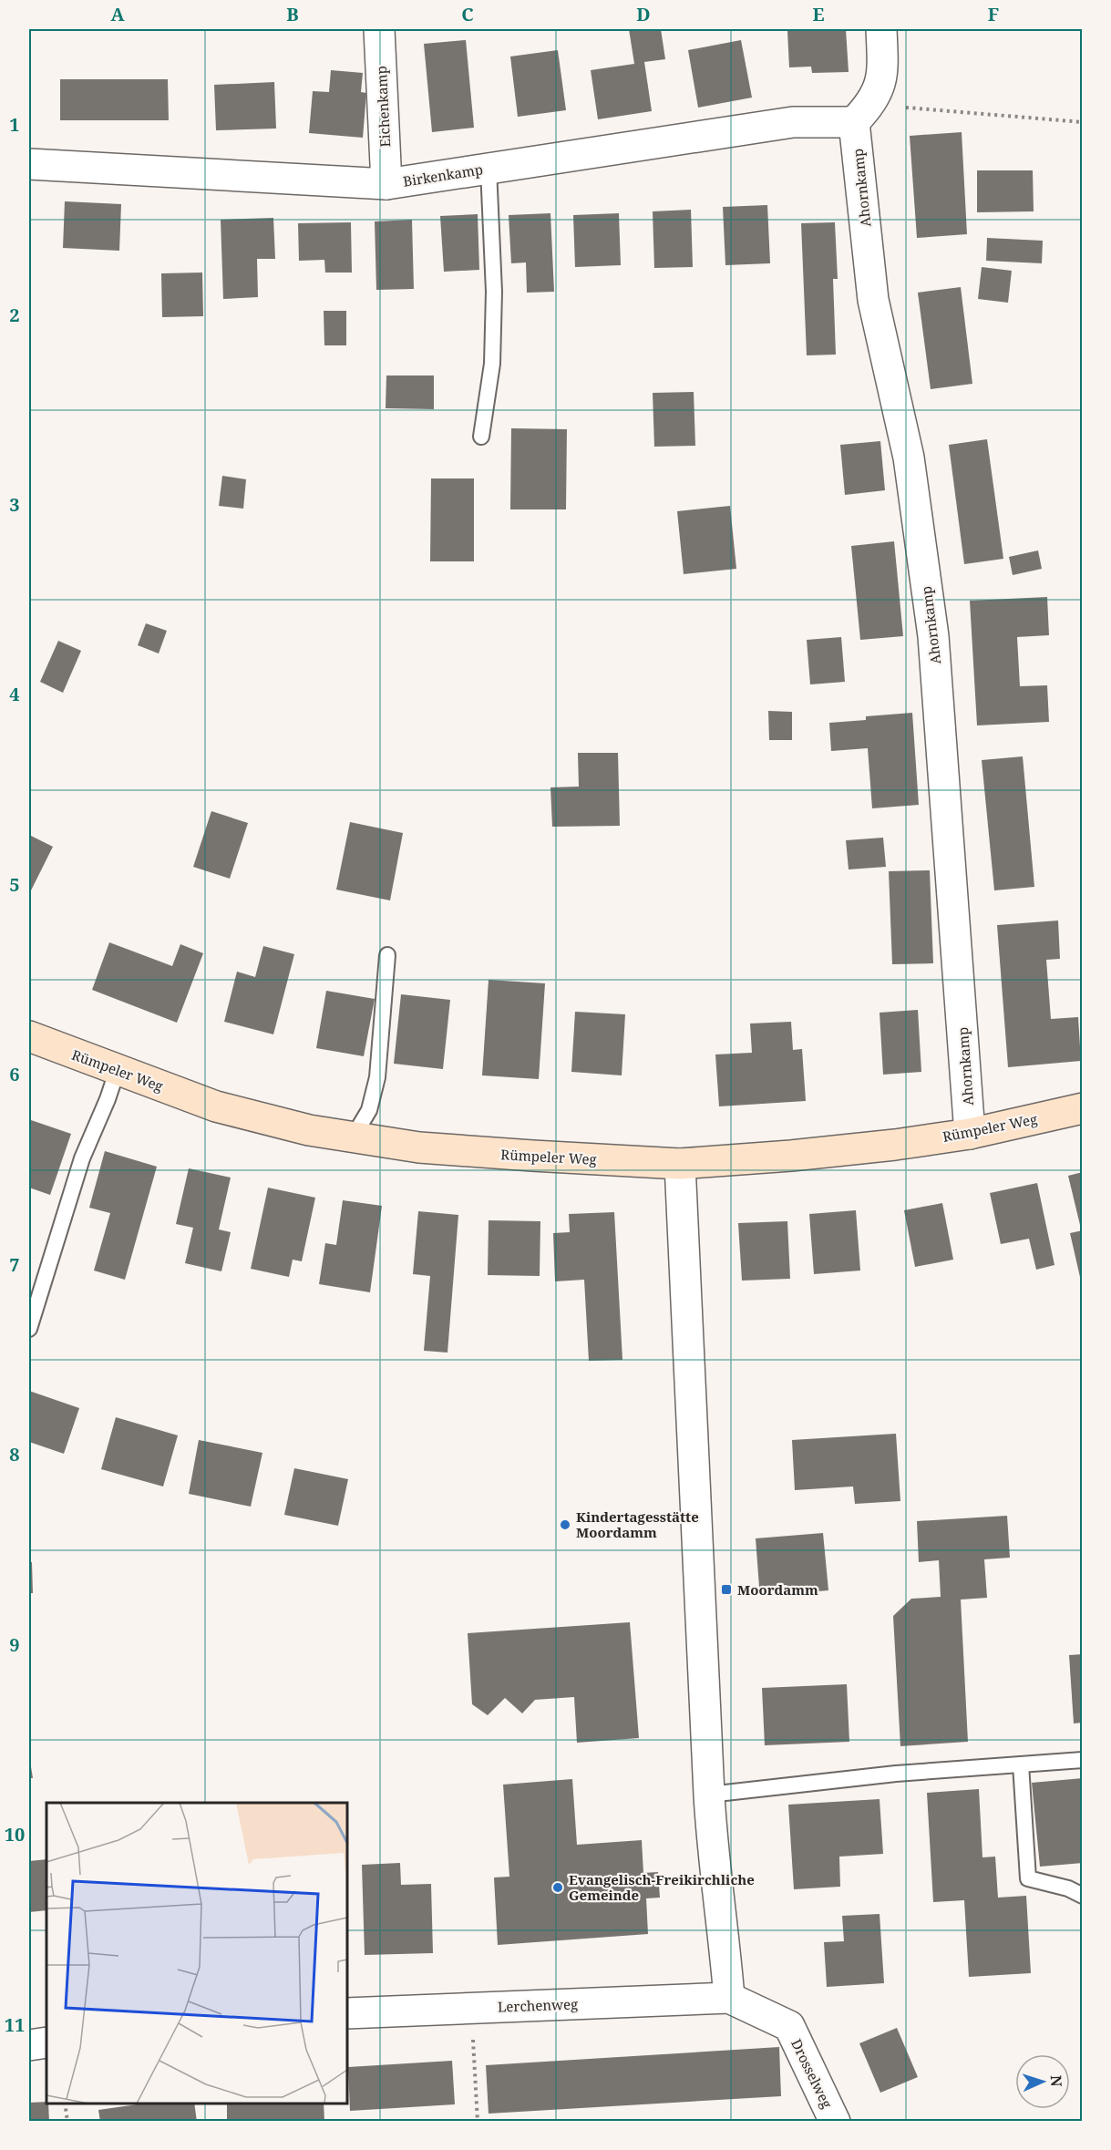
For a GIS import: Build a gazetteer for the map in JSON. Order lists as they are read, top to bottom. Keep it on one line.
{"streets":{"street":["Eichenkamp","Birkenkamp","Ahornkamp","Rümpeler Weg","Lerchenweg","Drosselweg"]},"crossings":[["Eichenkamp","Birkenkamp"],["Birkenkamp","Ahornkamp"],["Ahornkamp","Rümpeler Weg"],["Lerchenweg","Drosselweg"]],"places":{"other":["Kindertagesstätte Moordamm","Evangelisch-Freikirchliche Gemeinde"],"transit":["Moordamm"]},"north":"right","grid":{"columns":["A","B","C","D","E","F"],"rows":["1","2","3","4","5","6","7","8","9","10","11"]}}
